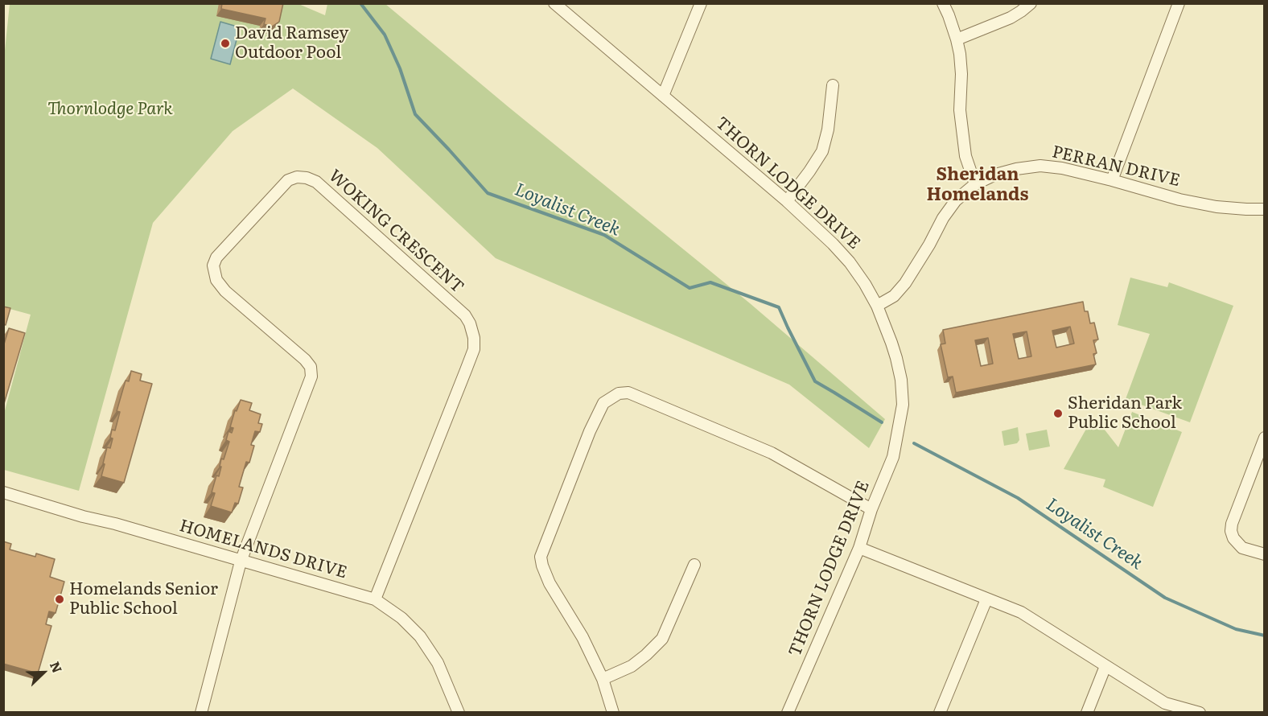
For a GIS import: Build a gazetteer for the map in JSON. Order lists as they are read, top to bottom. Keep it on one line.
{"streets":{"street":["PERRAN DRIVE","THORN LODGE DRIVE","WOKING CRESCENT","HOMELANDS DRIVE"]},"crossings":[["PERRAN DRIVE","THORN LODGE DRIVE"],["WOKING CRESCENT","HOMELANDS DRIVE"]],"districts":["Sheridan Homelands"],"water":["Loyalist Creek"],"parks":["Thornlodge Park"],"places":["David Ramsey Outdoor Pool","Sheridan Park Public School","Homelands Senior Public School"],"north":"top right"}
